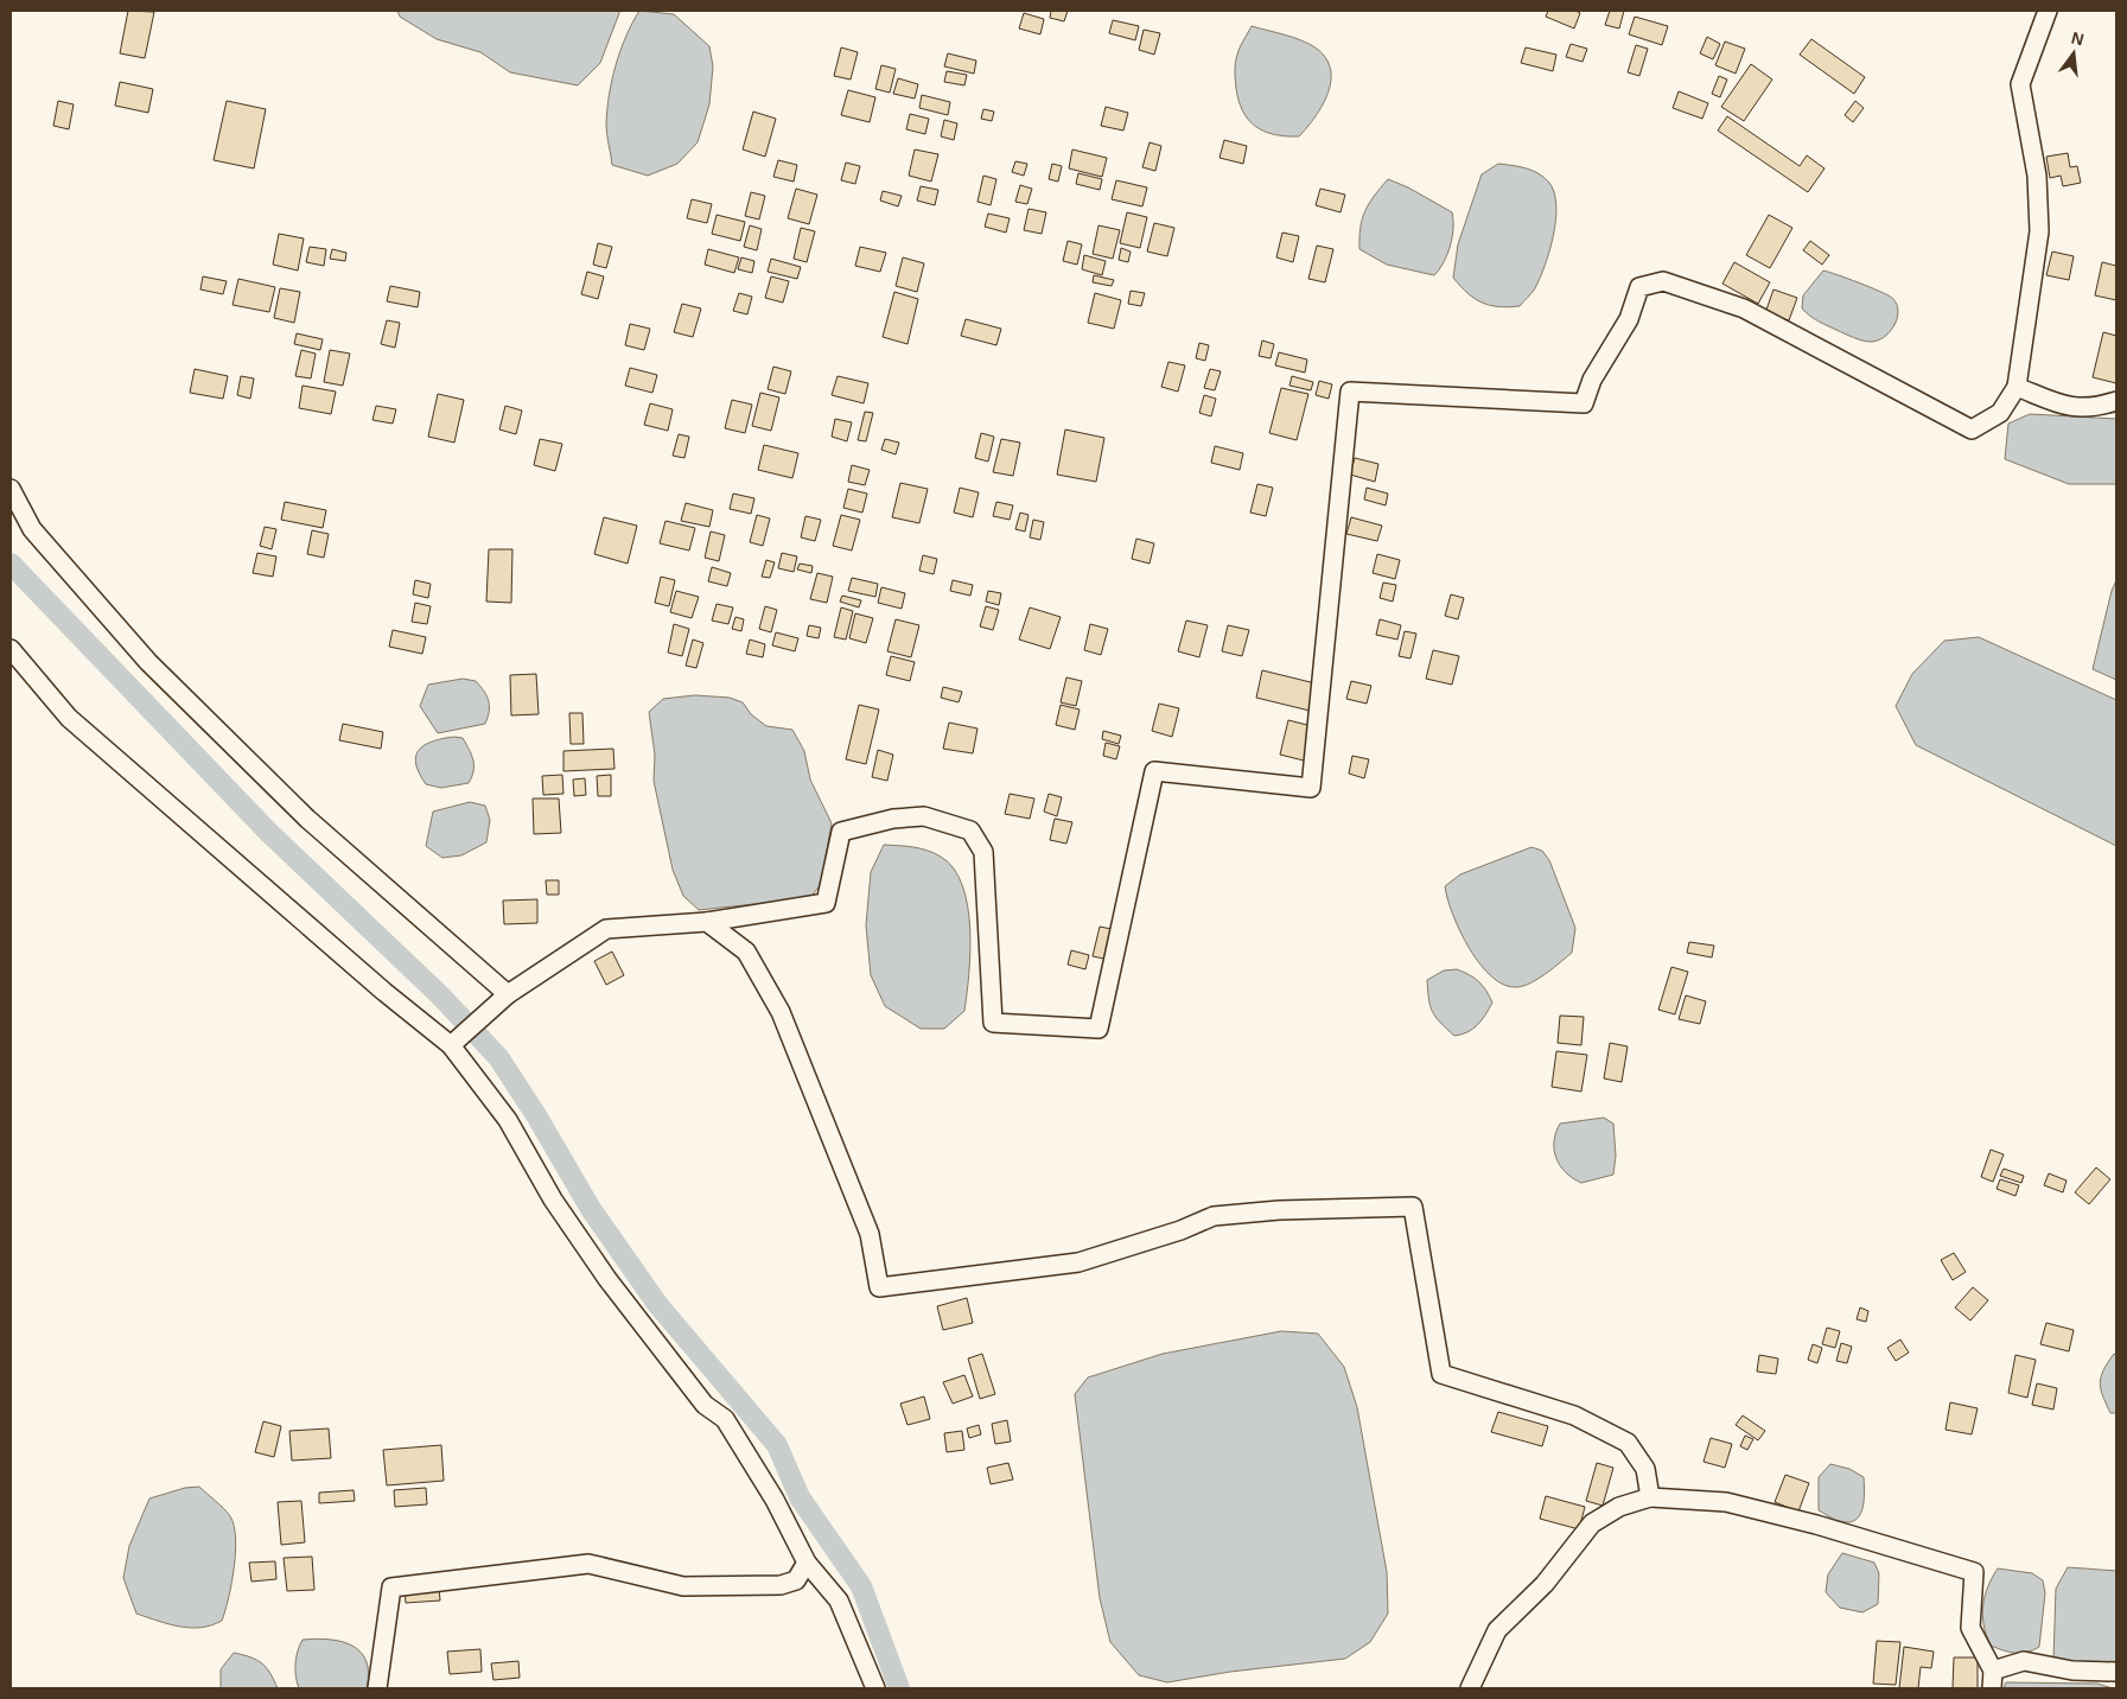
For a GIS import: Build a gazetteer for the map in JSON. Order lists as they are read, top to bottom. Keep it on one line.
{"north":"top"}
